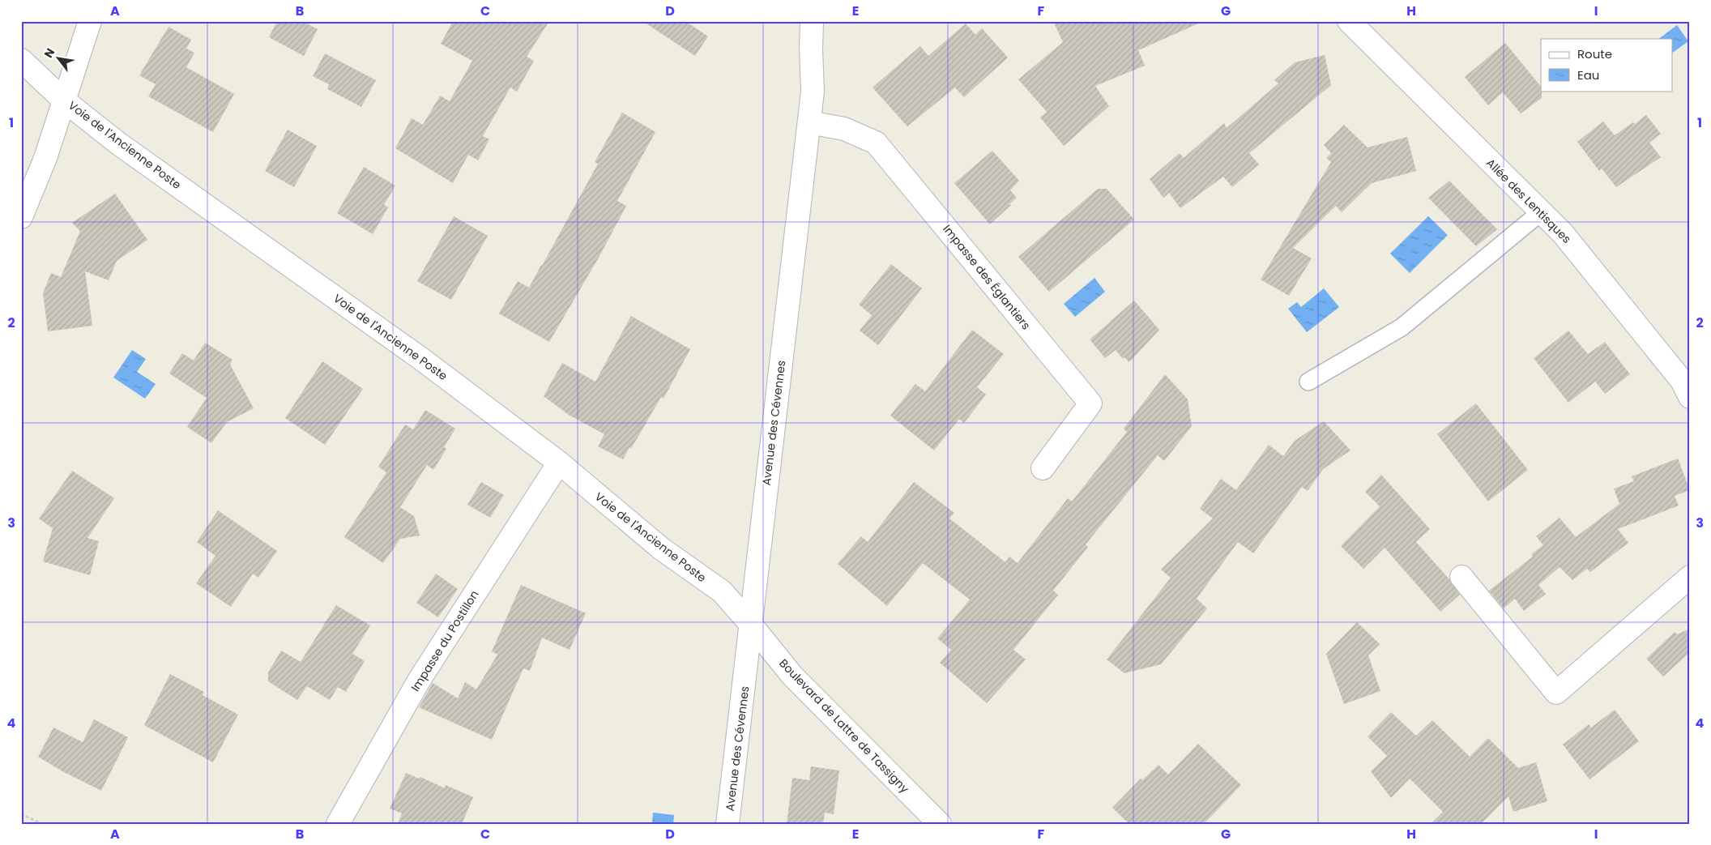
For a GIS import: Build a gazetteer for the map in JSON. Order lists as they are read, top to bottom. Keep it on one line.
{"streets":{"street":["Voie de l'Ancienne Poste","Allée des Lentisques","Impasse des Églantiers","Avenue des Cévennes","Impasse du Postillon","Boulevard de Lattre de Tassigny"]},"crossings":[["Voie de l'Ancienne Poste","Avenue des Cévennes"],["Voie de l'Ancienne Poste","Impasse du Postillon"],["Voie de l'Ancienne Poste","Boulevard de Lattre de Tassigny"],["Impasse des Églantiers","Avenue des Cévennes"],["Avenue des Cévennes","Boulevard de Lattre de Tassigny"]],"legend":["Route","Eau"],"north":"top left","grid":{"columns":["A","B","C","D","E","F","G","H","I"],"rows":["1","2","3","4"]}}
